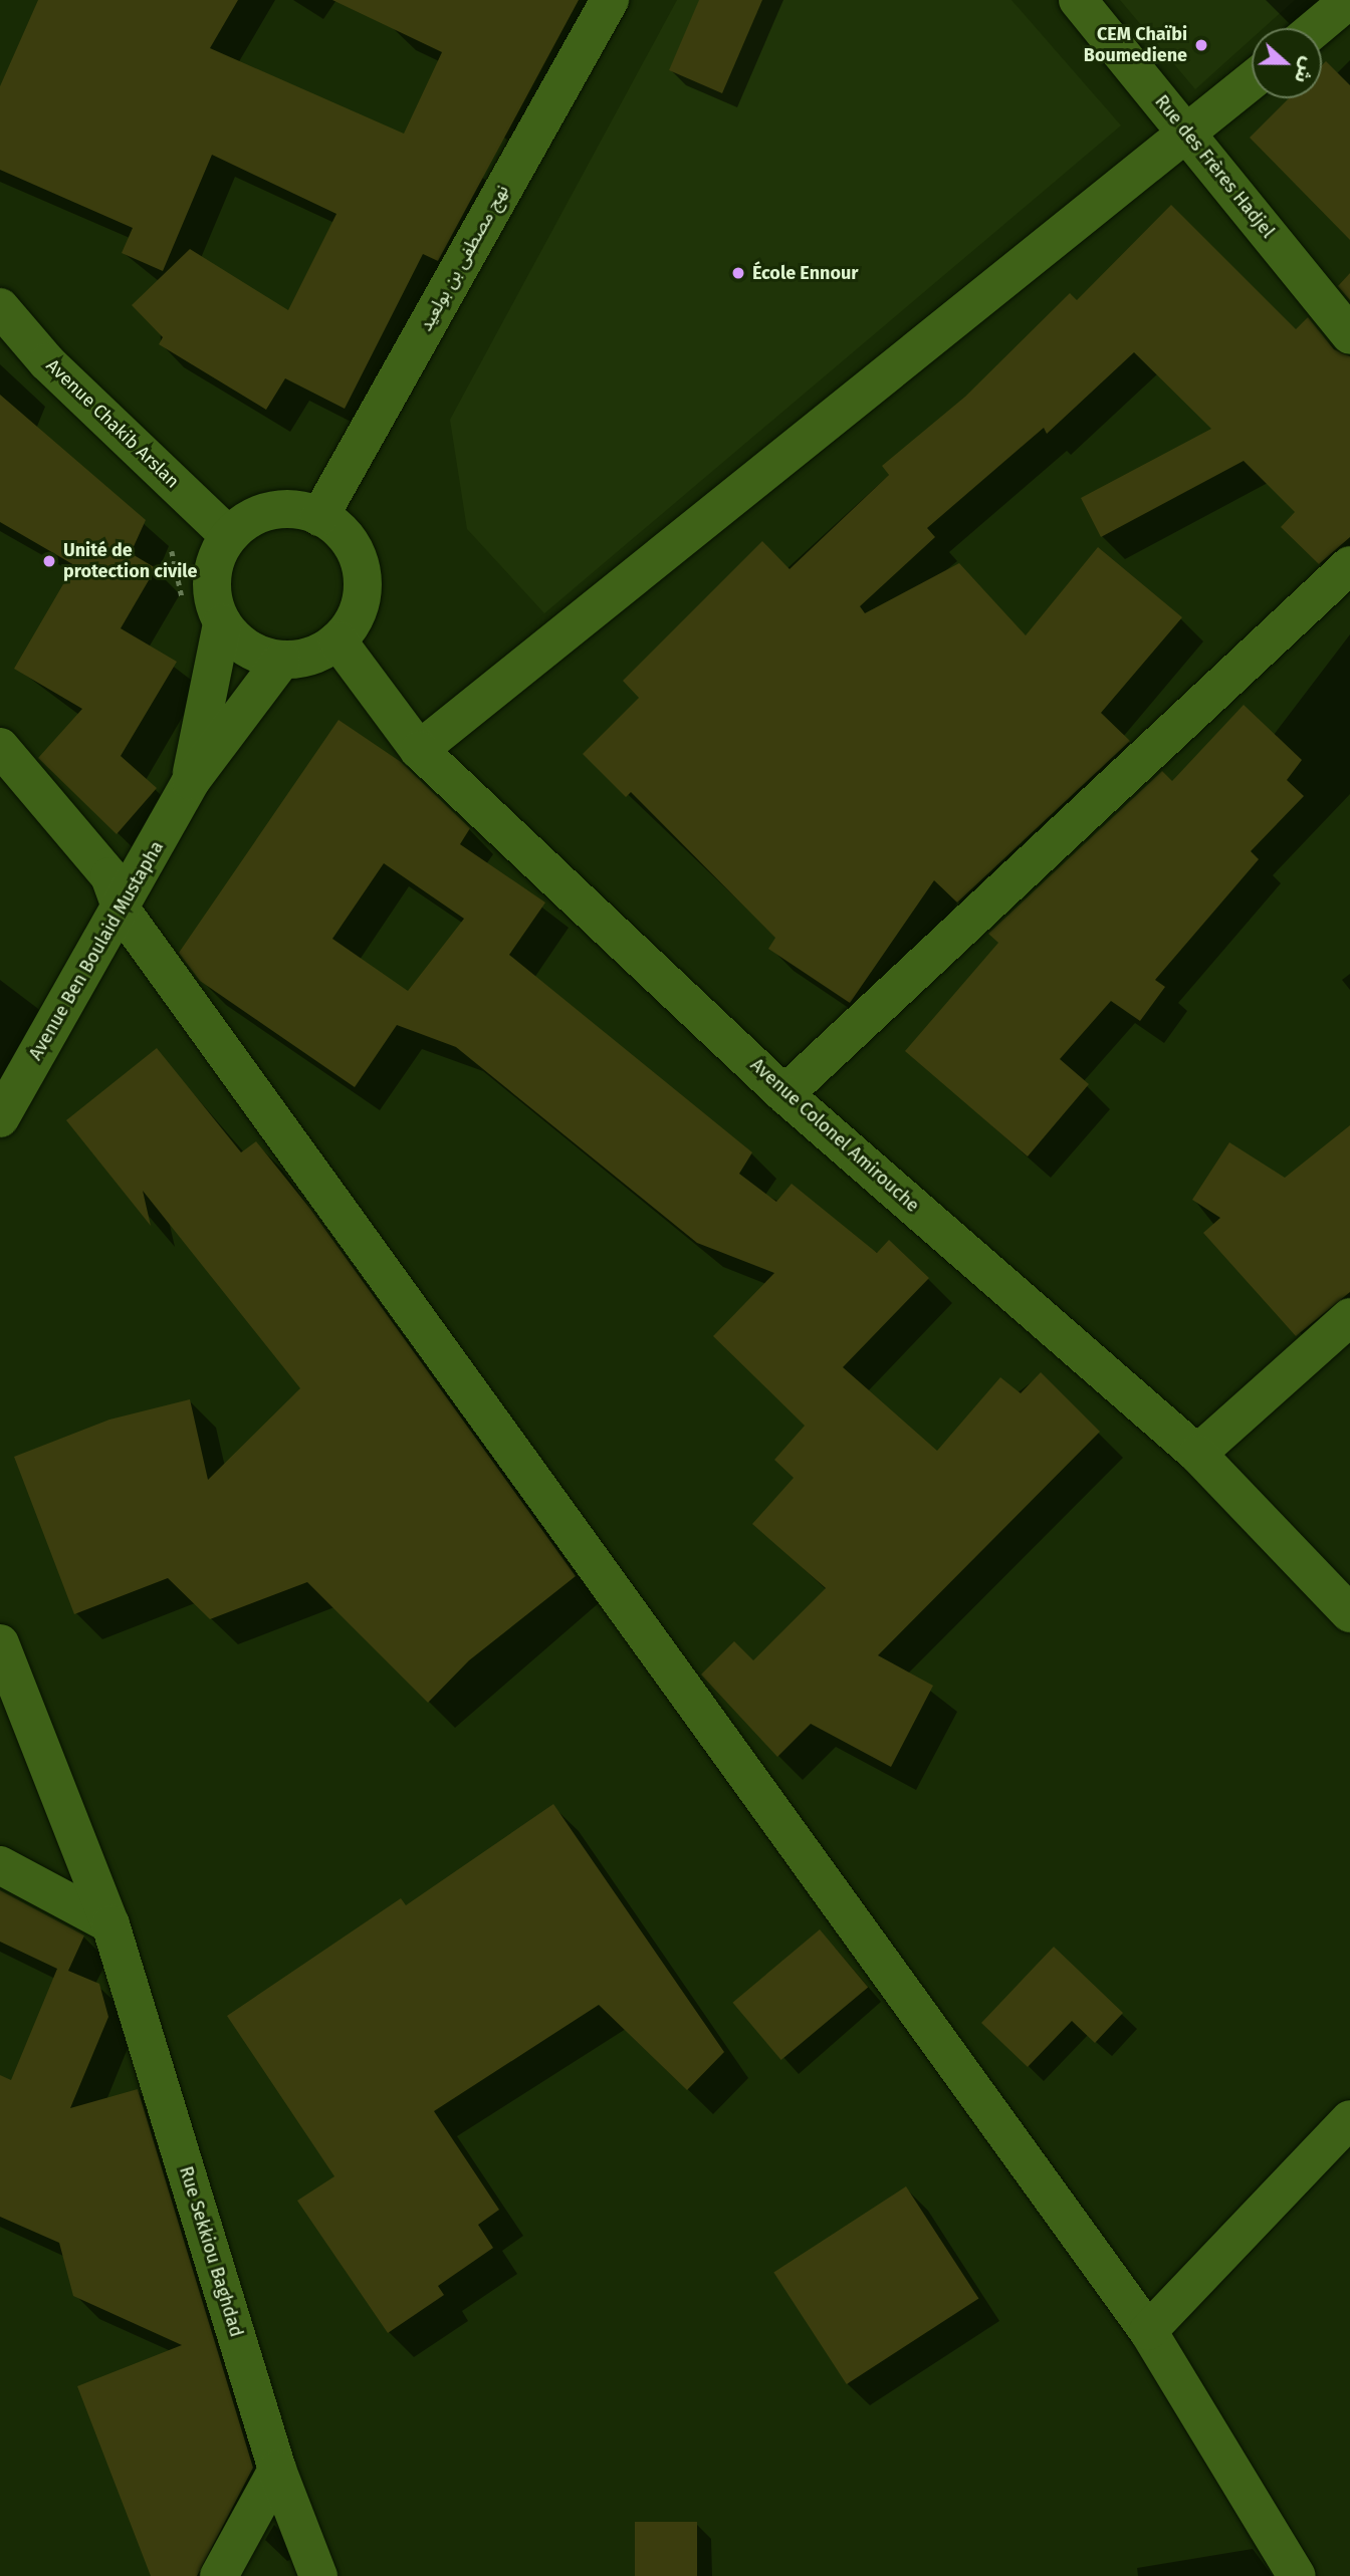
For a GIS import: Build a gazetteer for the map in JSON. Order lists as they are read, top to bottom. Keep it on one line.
{"streets":{"street":["Rue des Frères Hadjel","نهج مصطفى بن بولعيد","Avenue Chakib Arslan","Avenue Ben Boulaid Mustapha","Avenue Colonel Amirouche","Rue Sekkiou Baghdad"]},"crossings":[["نهج مصطفى بن بولعيد","Avenue Chakib Arslan"],["نهج مصطفى بن بولعيد","Avenue Colonel Amirouche"],["Avenue Chakib Arslan","Avenue Colonel Amirouche"]],"places":["CEM Chaïbi Boumediene","École Ennour","Unité de protection civile"],"north":"right"}
